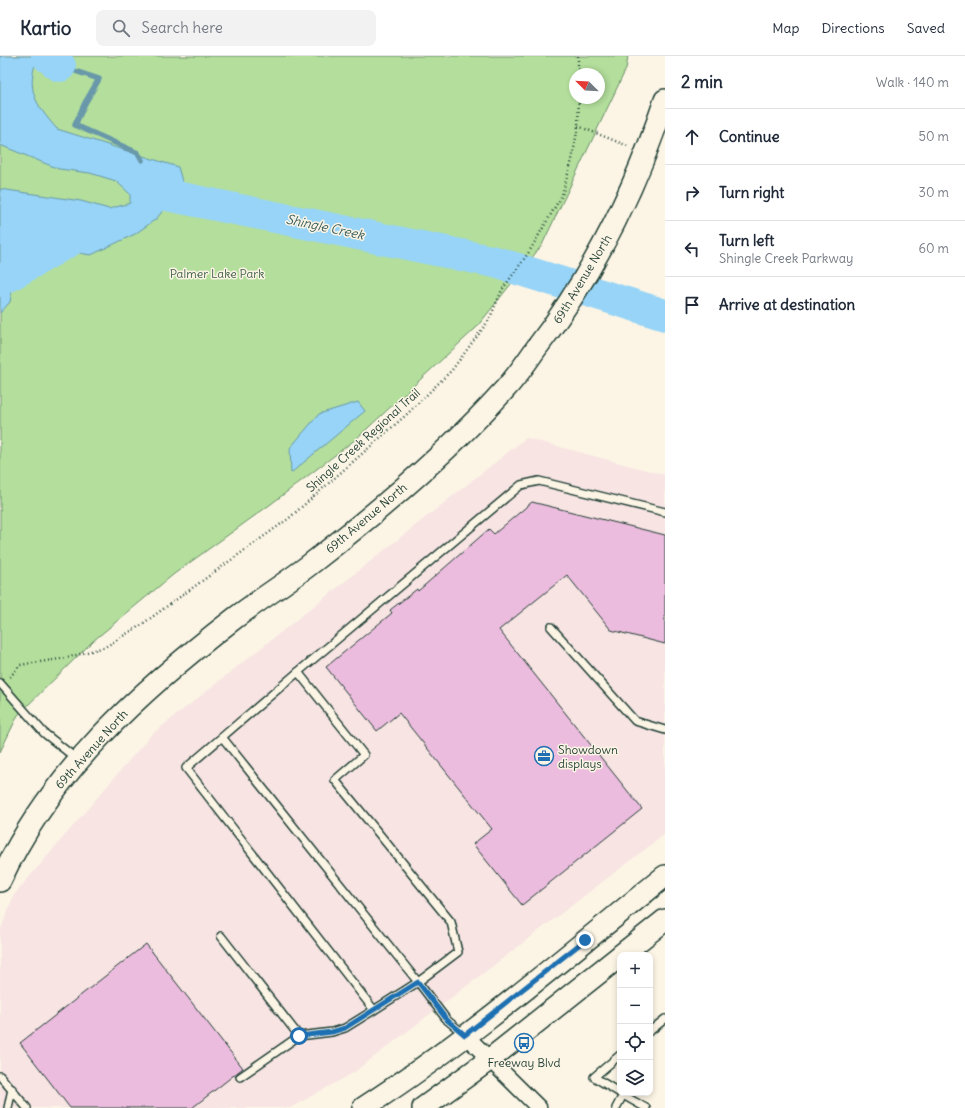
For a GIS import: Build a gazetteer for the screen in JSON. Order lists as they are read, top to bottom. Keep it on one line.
{"streets":{"street":["69th Avenue North"],"path":["Shingle Creek Regional Trail"]},"water":["Shingle Creek"],"parks":["Palmer Lake Park"],"places":{"office":["Showdown displays"],"bus stop":["Freeway Blvd"]},"north":"top left","page":{"header":"Kartio","search":"Search here","nav":["Map","Directions","Saved"],"heading":["2 min","Walk · 140 m"],"list":[["Continue","50 m"],["Turn right","30 m"],["Turn left","Shingle Creek Parkway","60 m"],"Arrive at destination"],"map_buttons":["+","−"]}}
